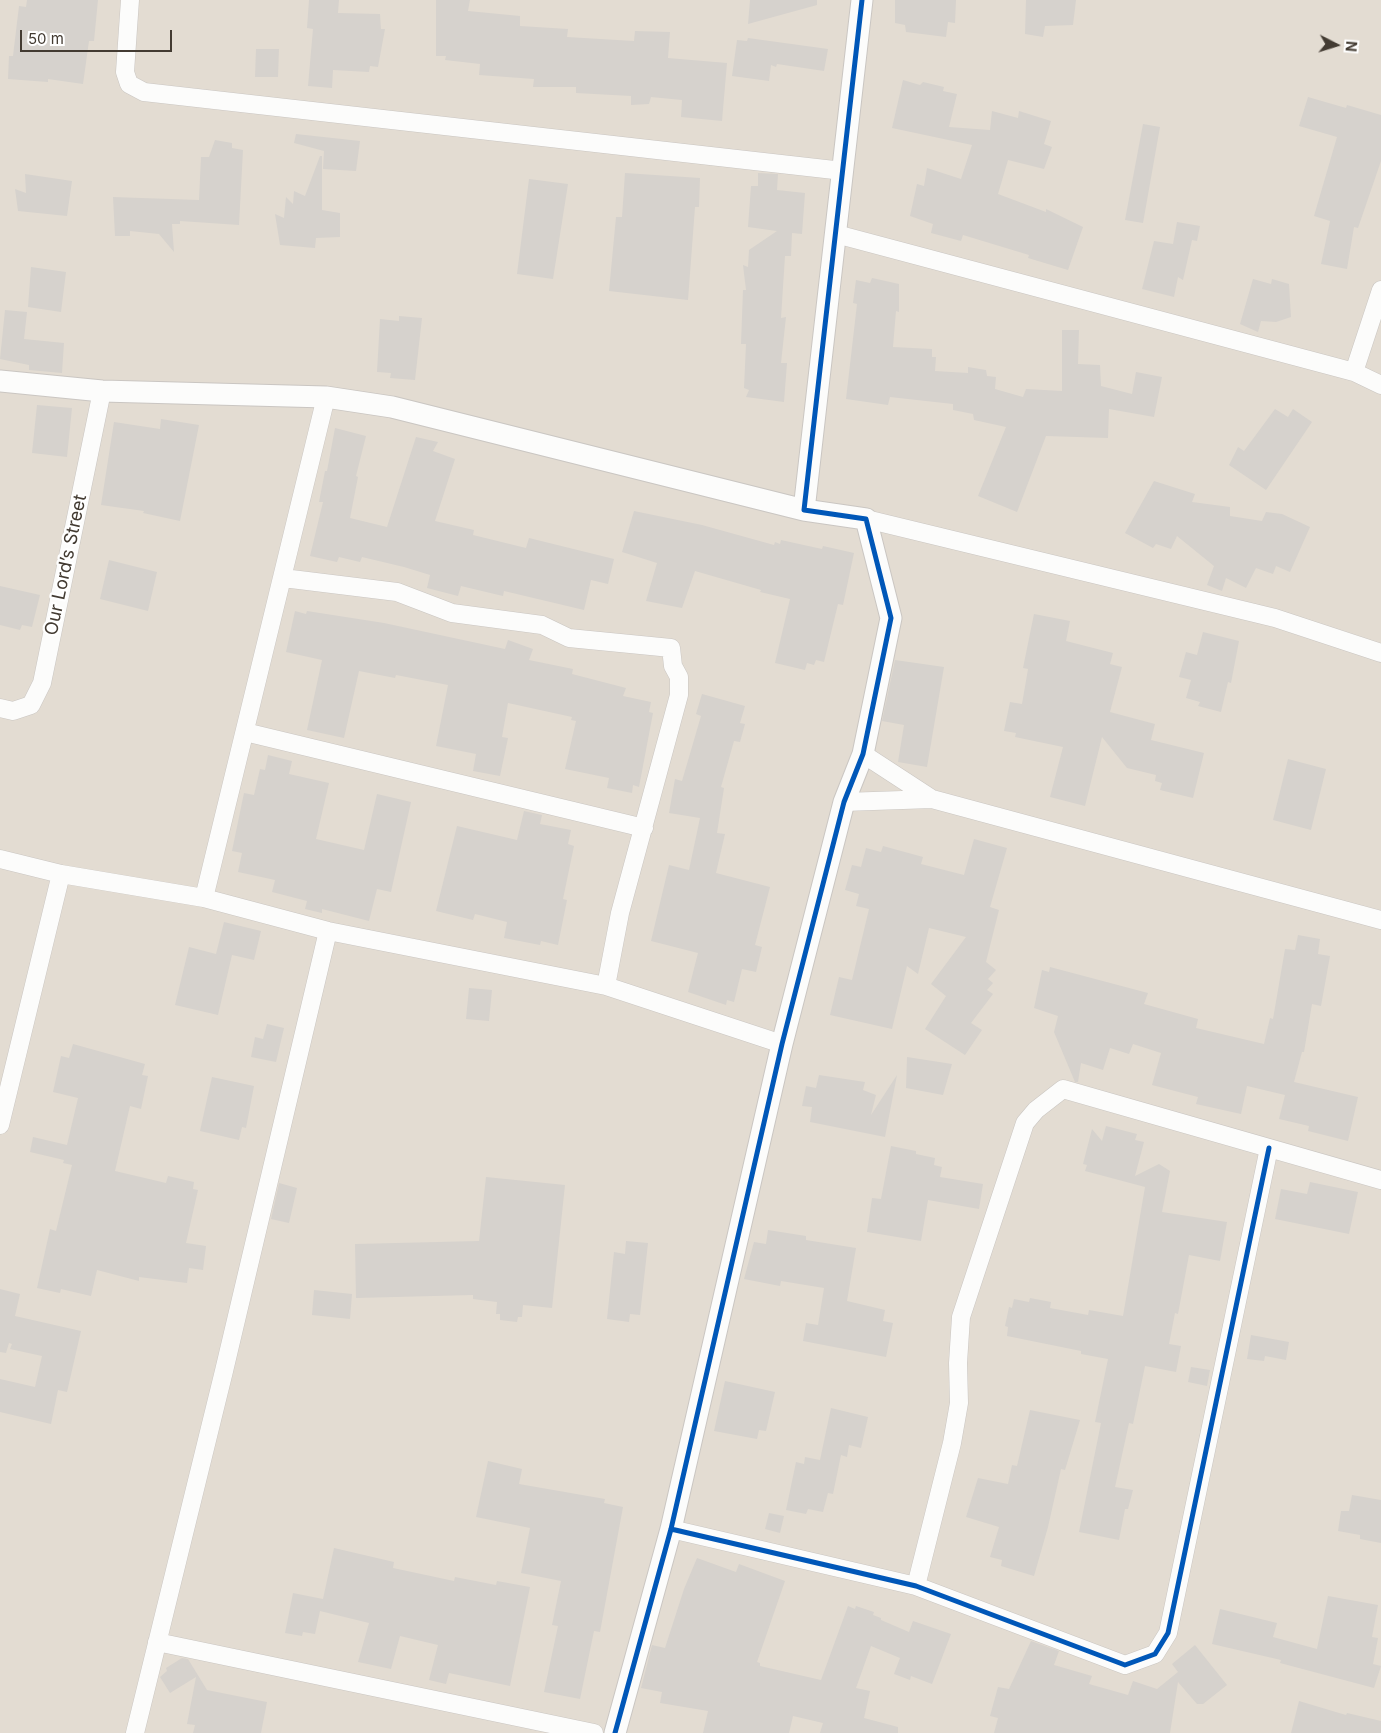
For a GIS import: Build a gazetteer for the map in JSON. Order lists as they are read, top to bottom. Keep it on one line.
{"streets":{"street":["Our Lord’s Street"]},"scale_bar":"50 m","north":"right"}
